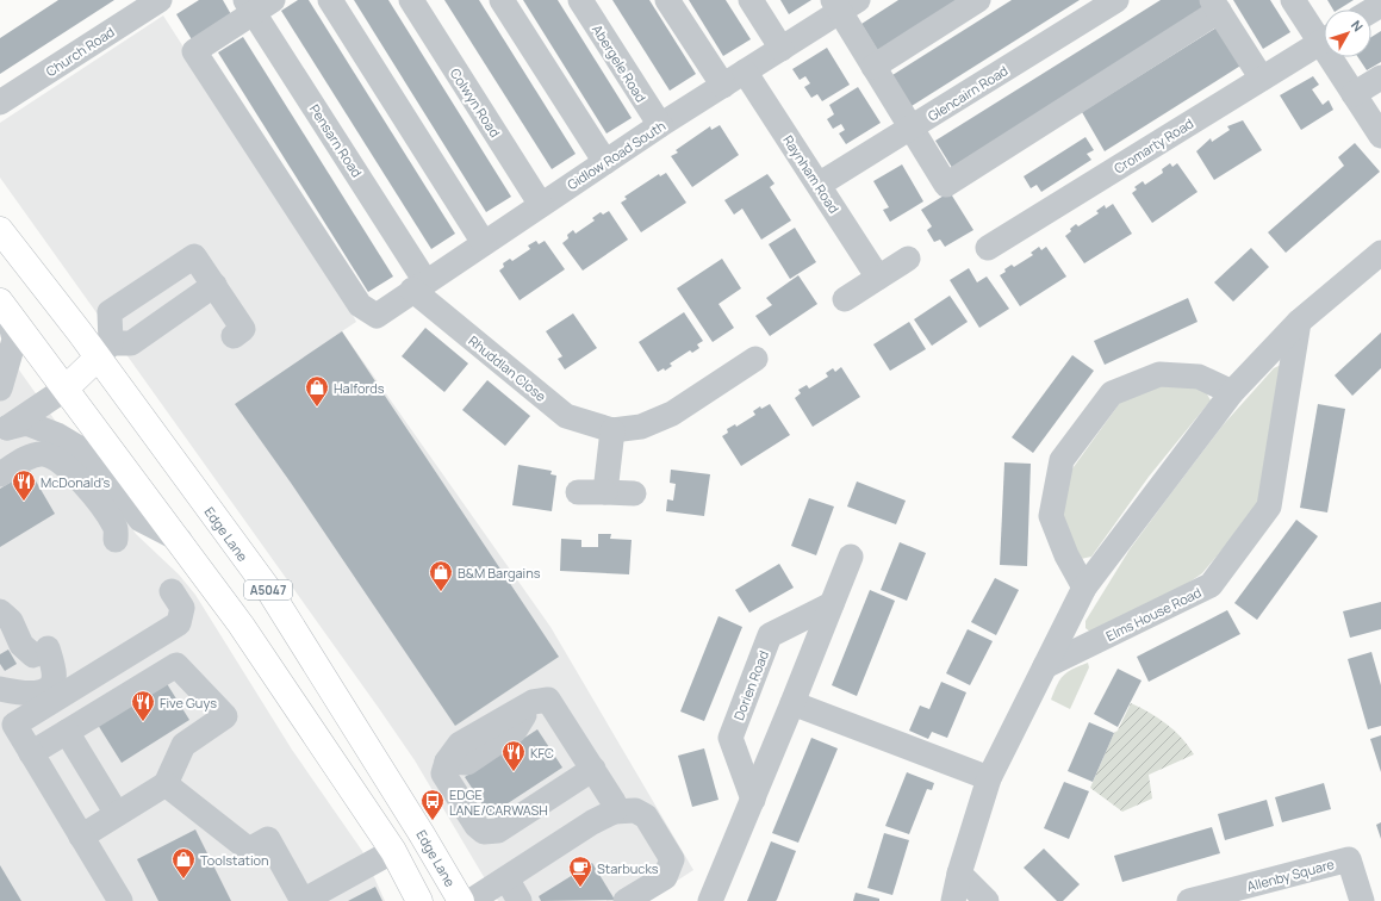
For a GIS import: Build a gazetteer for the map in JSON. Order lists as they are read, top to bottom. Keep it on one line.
{"streets":{"highway":["Edge Lane","A5047"],"street":["Church Road","Abergele Road","Glencairn Road","Colwyn Road","Pensarn Road","Cromarty Road","Gidlow Road South","Raynham Road","Rhuddlan Close","Elms House Road","Dorien Road","Allenby Square"]},"crossings":[["Abergele Road","Gidlow Road South"],["Glencairn Road","Raynham Road"],["Colwyn Road","Gidlow Road South"],["Pensarn Road","Gidlow Road South"],["Pensarn Road","Rhuddlan Close"],["Gidlow Road South","Raynham Road"],["Gidlow Road South","Rhuddlan Close"]],"places":{"shop":["Halfords","B&M Bargains","Toolstation"],"restaurant":["McDonald's","Five Guys","KFC"],"bus stop":["EDGE LANE/CARWASH"],"cafe":["Starbucks"]},"north":"top right"}
